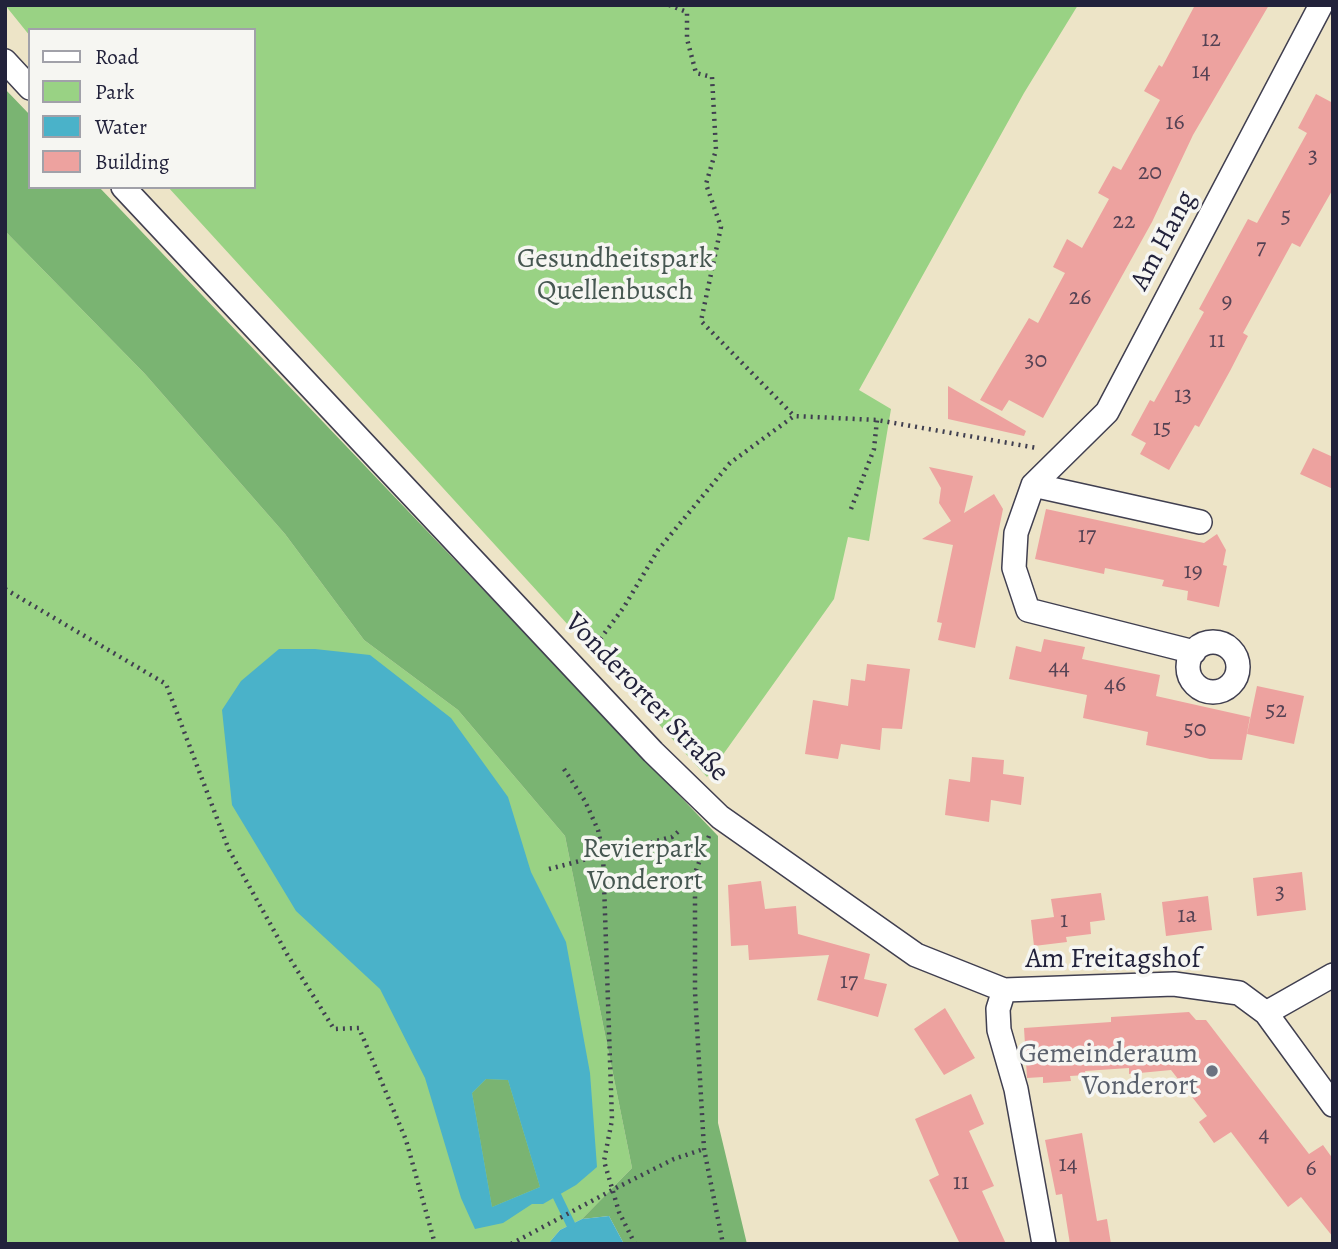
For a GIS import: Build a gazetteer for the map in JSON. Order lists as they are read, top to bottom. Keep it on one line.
{"streets":{"street":["Am Hang","Vonderorter Straße","Am Freitagshof"]},"crossings":[["Vonderorter Straße","Am Freitagshof"]],"parks":["Gesundheitspark Quellenbusch","Revierpark Vonderort"],"places":["Gemeinderaum Vonderort"],"house_numbers":["12","14","16","3","20","5","22","7","26","9","11","30","13","15","17","19","44","46","52","50","3","1a","1","17","4","14","6","11"],"legend":["Road","Park","Water","Building"]}
